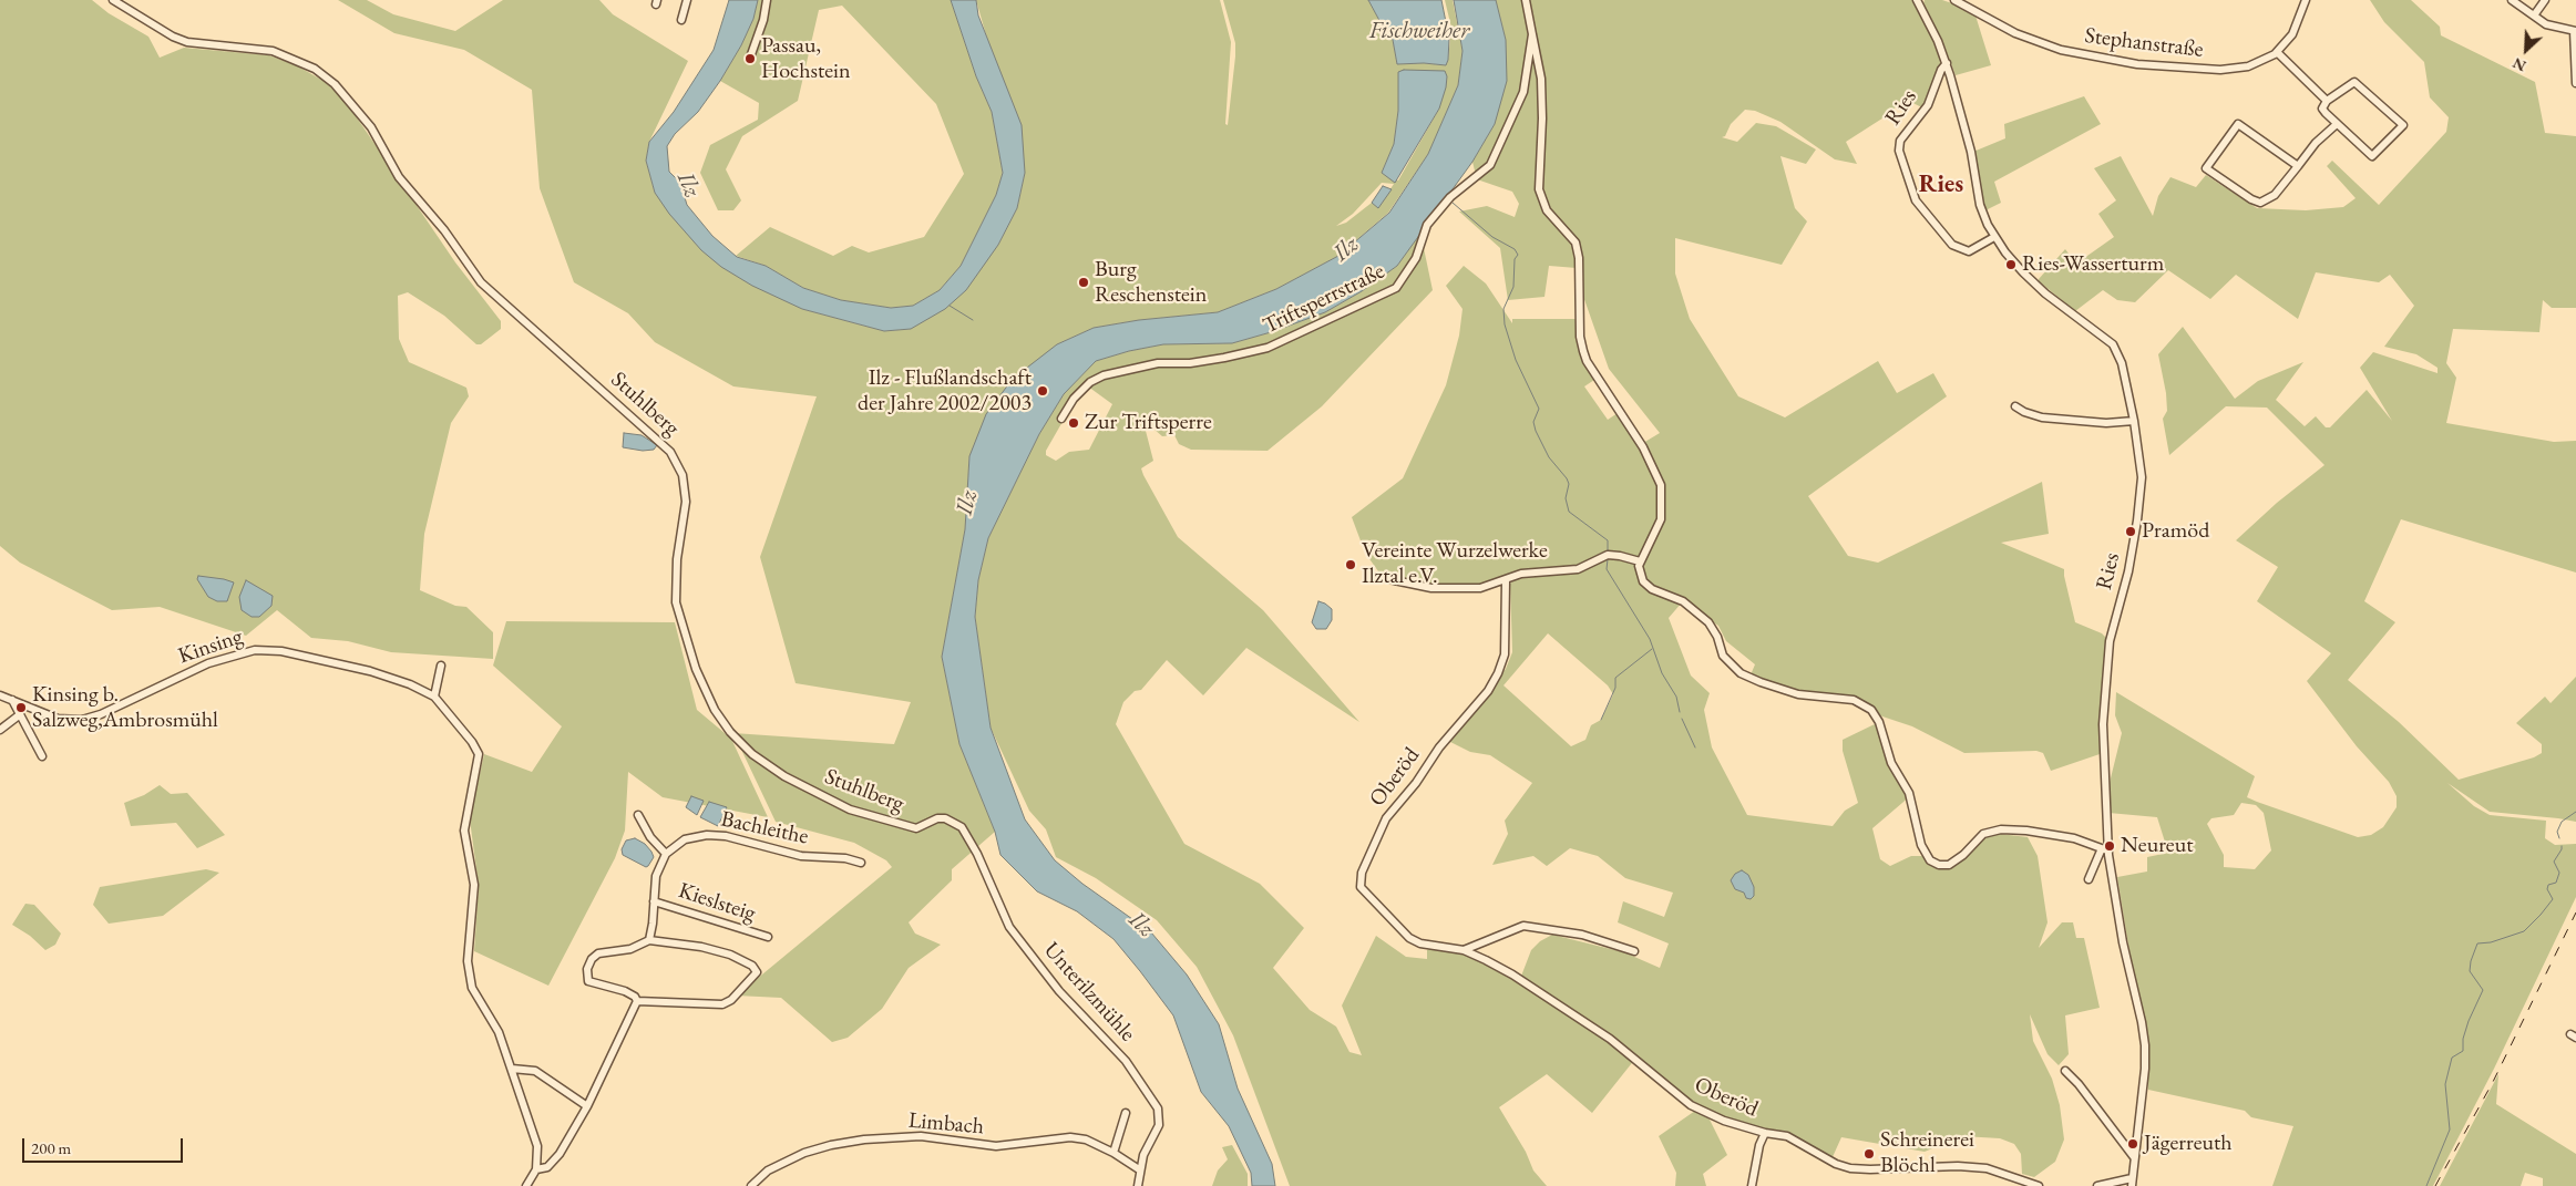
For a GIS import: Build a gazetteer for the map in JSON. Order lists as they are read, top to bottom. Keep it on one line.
{"streets":{"street":["Stephanstraße","Ries","Triftsperrstraße","Stuhlberg","Kinsing","Oberöd","Bachleithe","Kieslsteig","Unterilzmühle","Limbach"]},"crossings":[["Stuhlberg","Unterilzmühle"],["Unterilzmühle","Limbach"]],"districts":["Ries"],"water":["Fischweiher","Ilz"],"places":["Passau, Hochstein","Ries-Wasserturm","Burg Reschenstein","Ilz - Flußlandschaft der Jahre 2002/2003","Zur Triftsperre","Pramöd","Vereinte Wurzelwerke Ilztal e.V.","Kinsing b. Salzweg,Ambrosmühl","Neureut","Jägerreuth","Schreinerei Blöchl"],"scale_bar":"200 m","north":"bottom left"}
